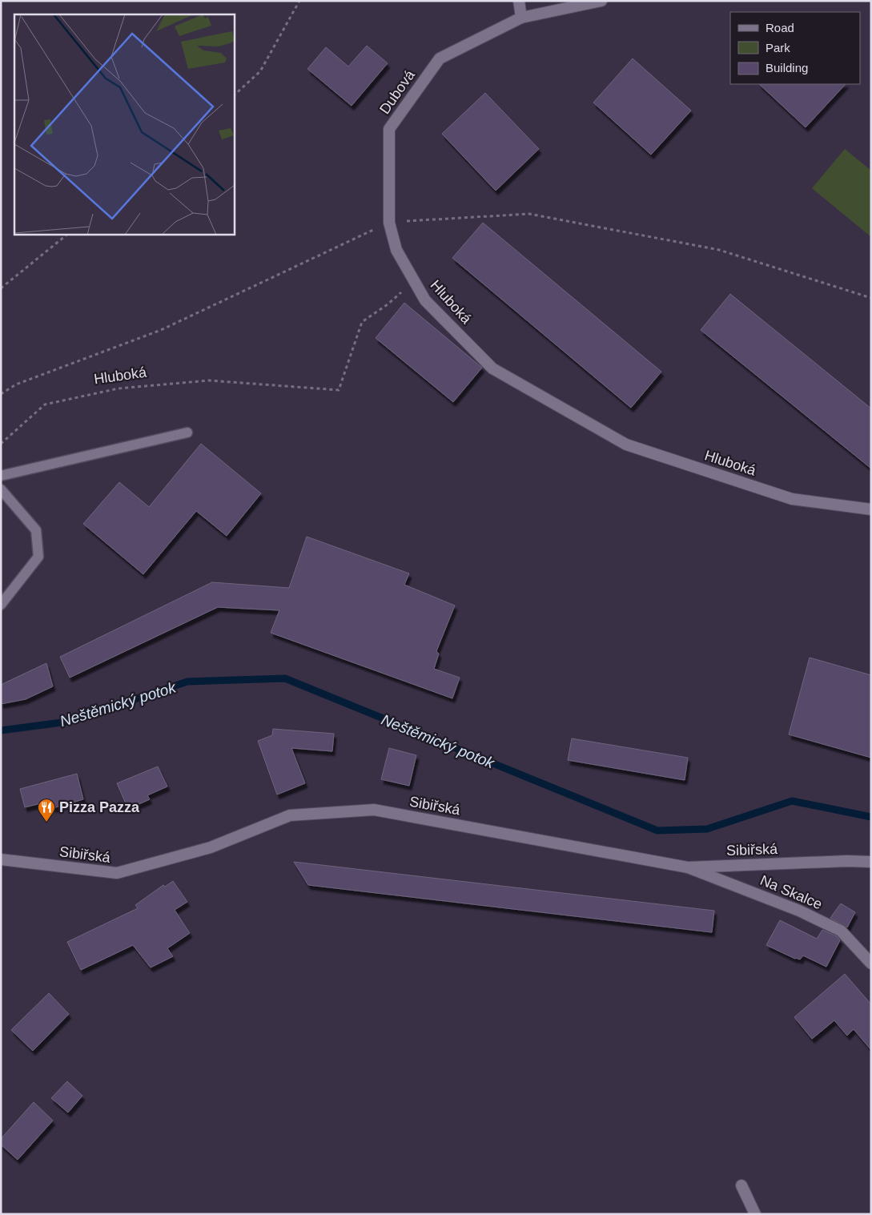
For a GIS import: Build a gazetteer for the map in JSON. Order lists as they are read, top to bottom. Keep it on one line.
{"streets":{"street":["Dubová","Hluboká","Sibiřská","Na Skalce"]},"crossings":[["Dubová","Hluboká"],["Sibiřská","Na Skalce"]],"water":["Neštěmický potok"],"places":{"restaurant":["Pizza Pazza"]},"legend":["Road","Park","Building"]}
